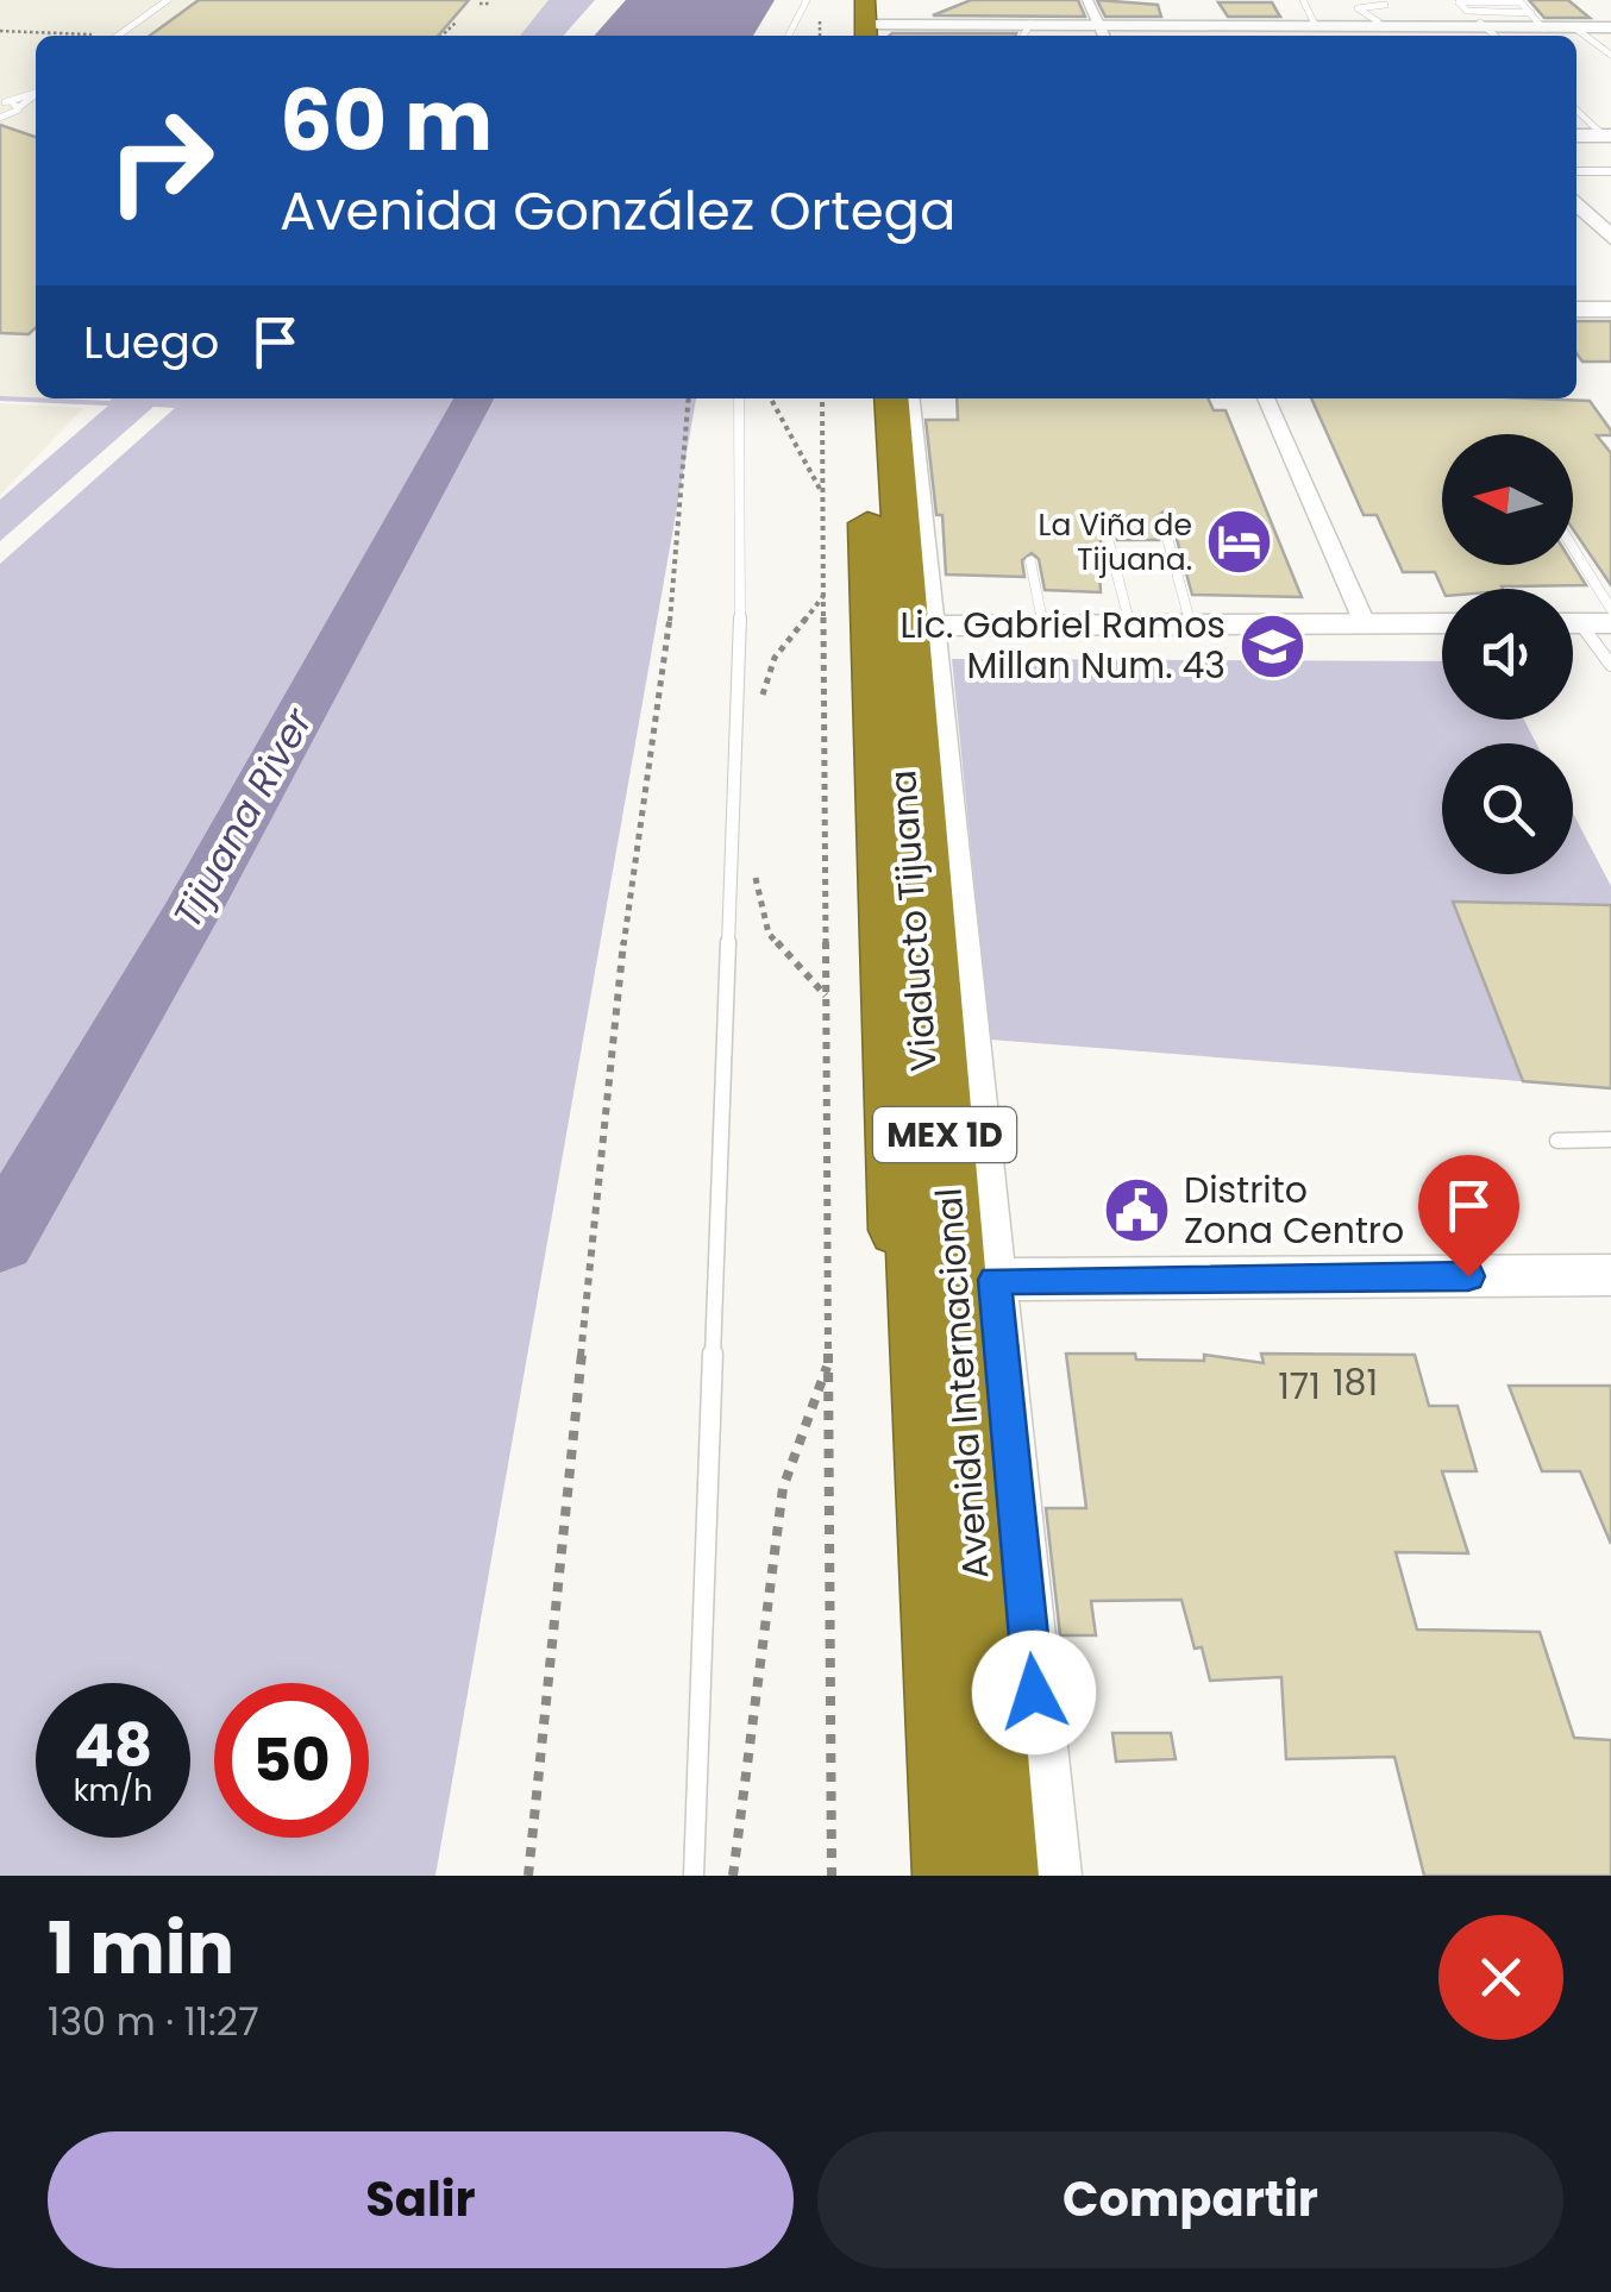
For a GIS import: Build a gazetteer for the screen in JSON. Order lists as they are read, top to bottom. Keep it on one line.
{"streets":{"highway":["Viaducto Tijuana","MEX 1D","Avenida Internacional"]},"water":["Tijuana River"],"places":{"hotel":["La Viña de Tijuana."],"school or university":["Lic. Gabriel Ramos Millan Num. 43"],"public building":["Distrito Zona Centro"]},"house_numbers":["181","171"],"north":"left","page":{"turn":["60 m","Avenida González Ortega"],"then":"Luego","speed":"48 km/h","limit":"50","heading":["1 min","130 m · 11:27"],"buttons":["Salir","Compartir"]}}
